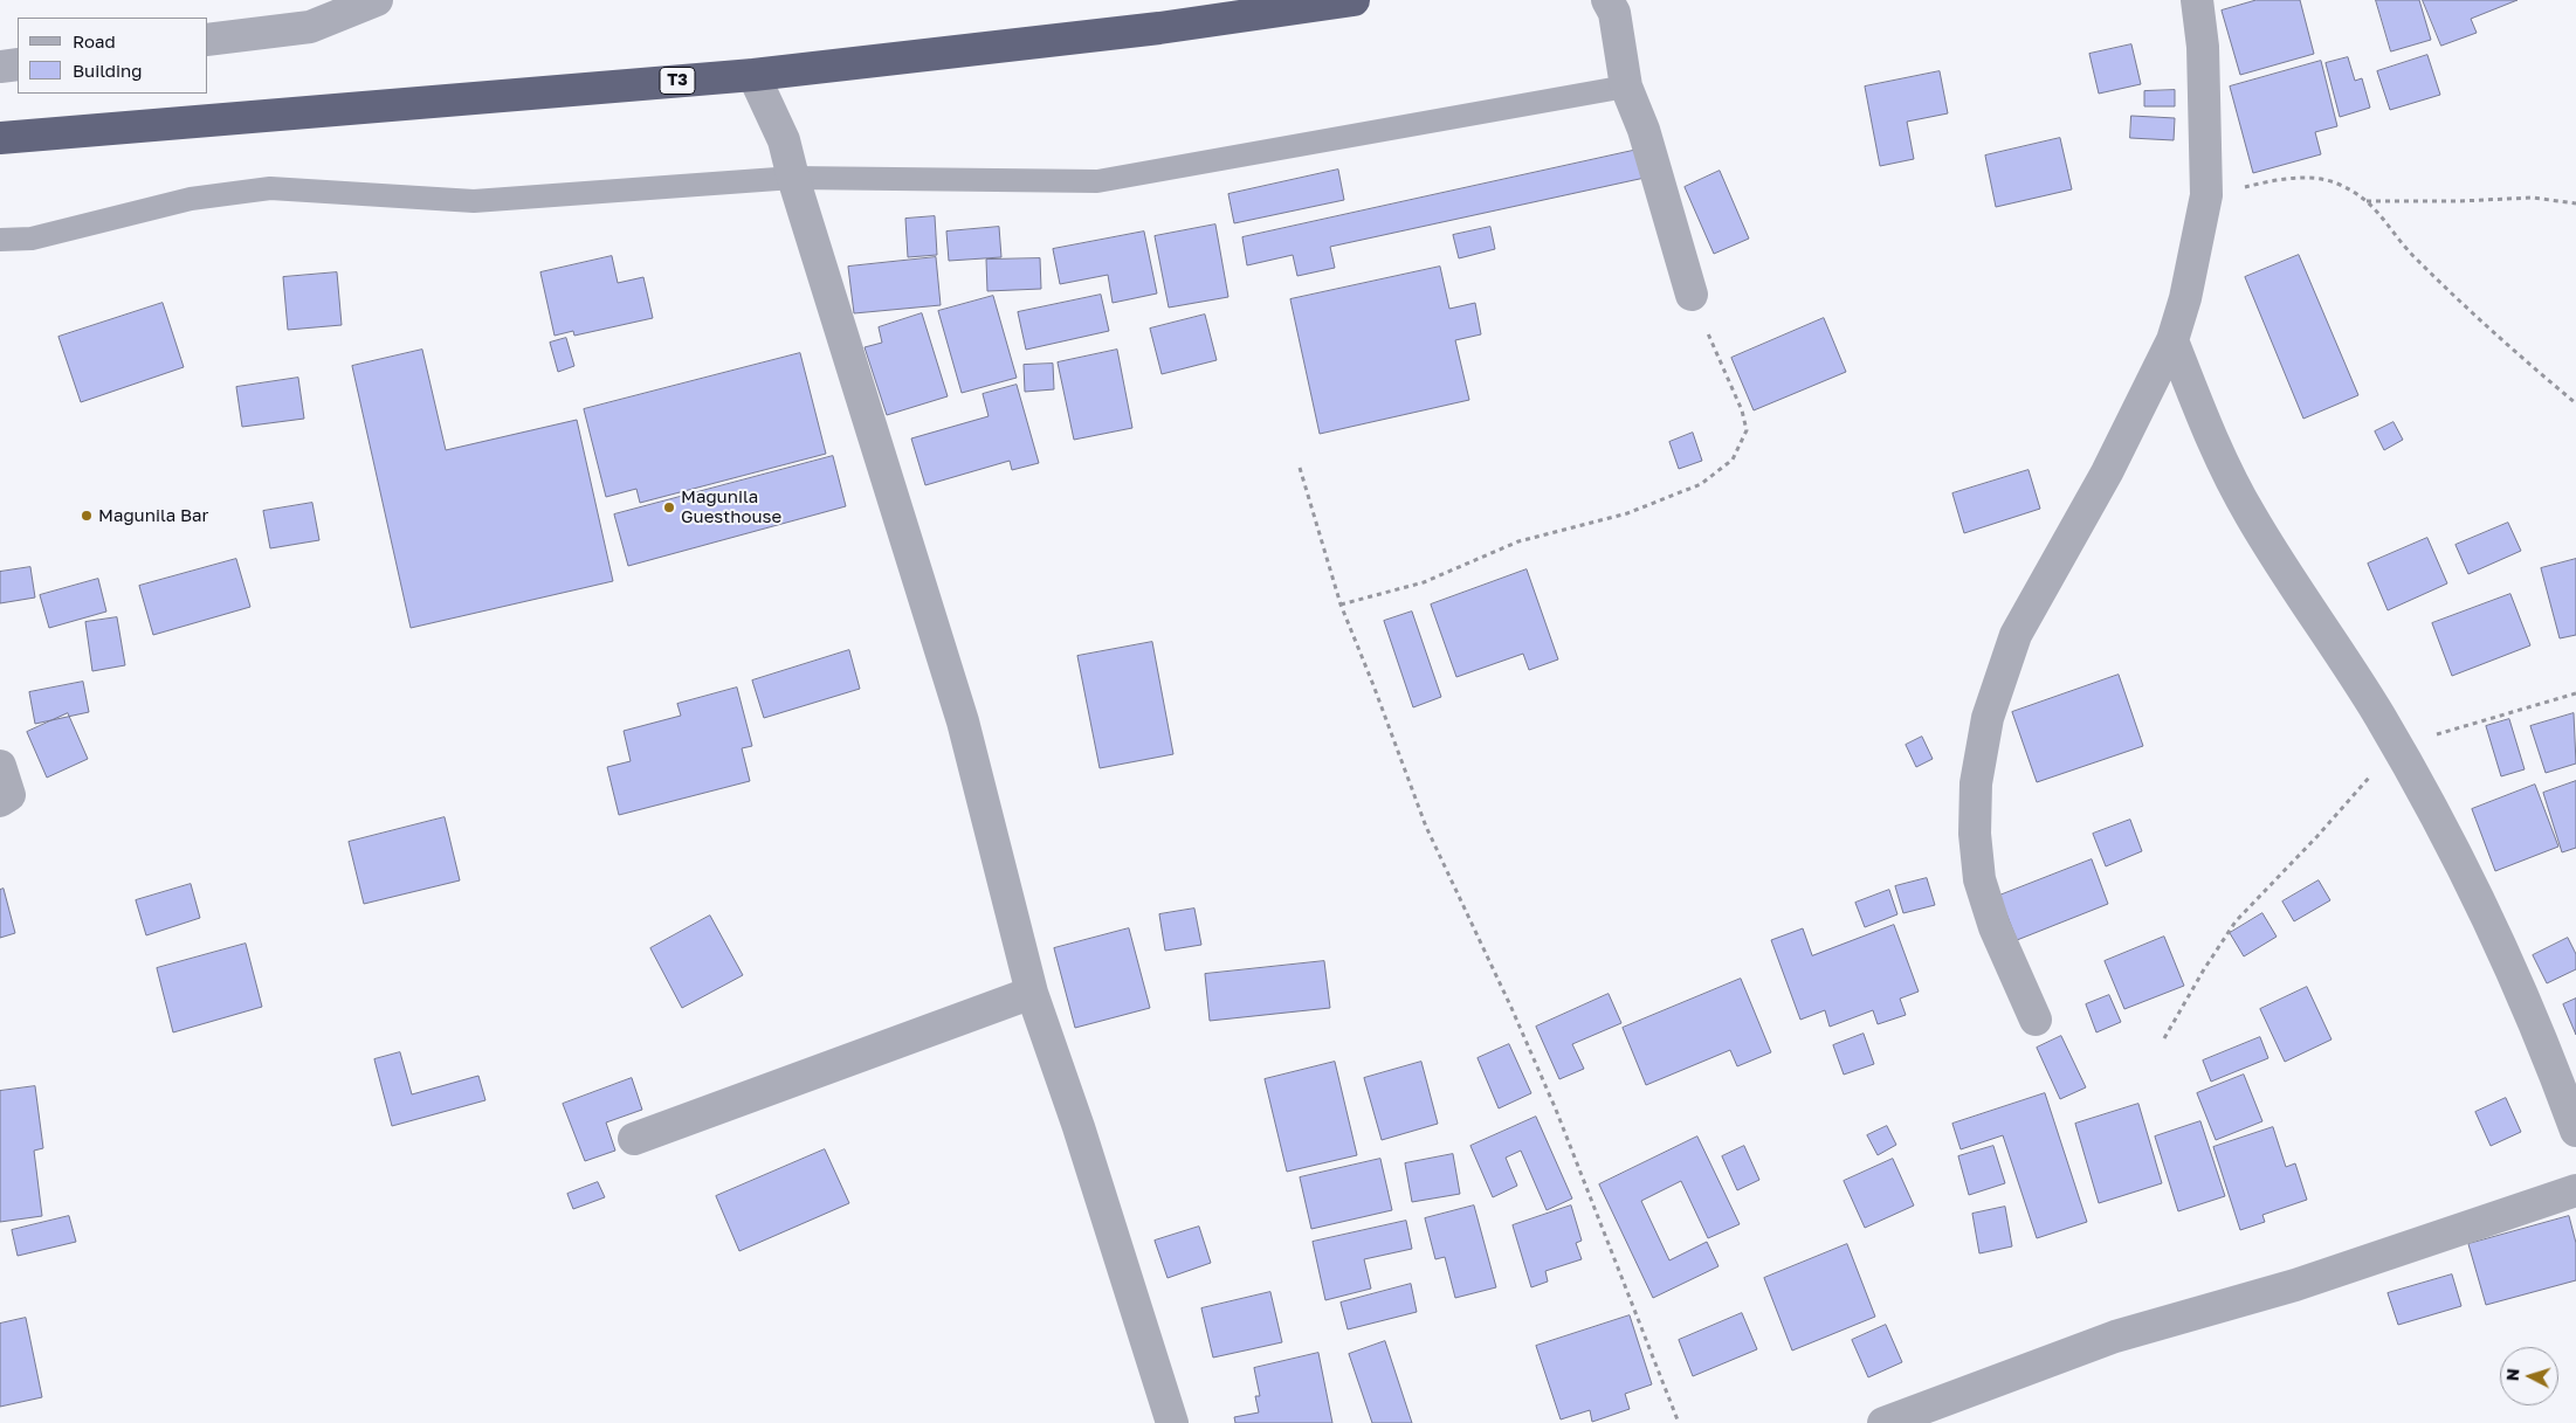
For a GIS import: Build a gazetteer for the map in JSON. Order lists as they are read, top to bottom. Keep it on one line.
{"streets":{"highway":["T3"]},"places":["Magunila Guesthouse","Magunila Bar"],"legend":["Road","Building"],"north":"left"}
